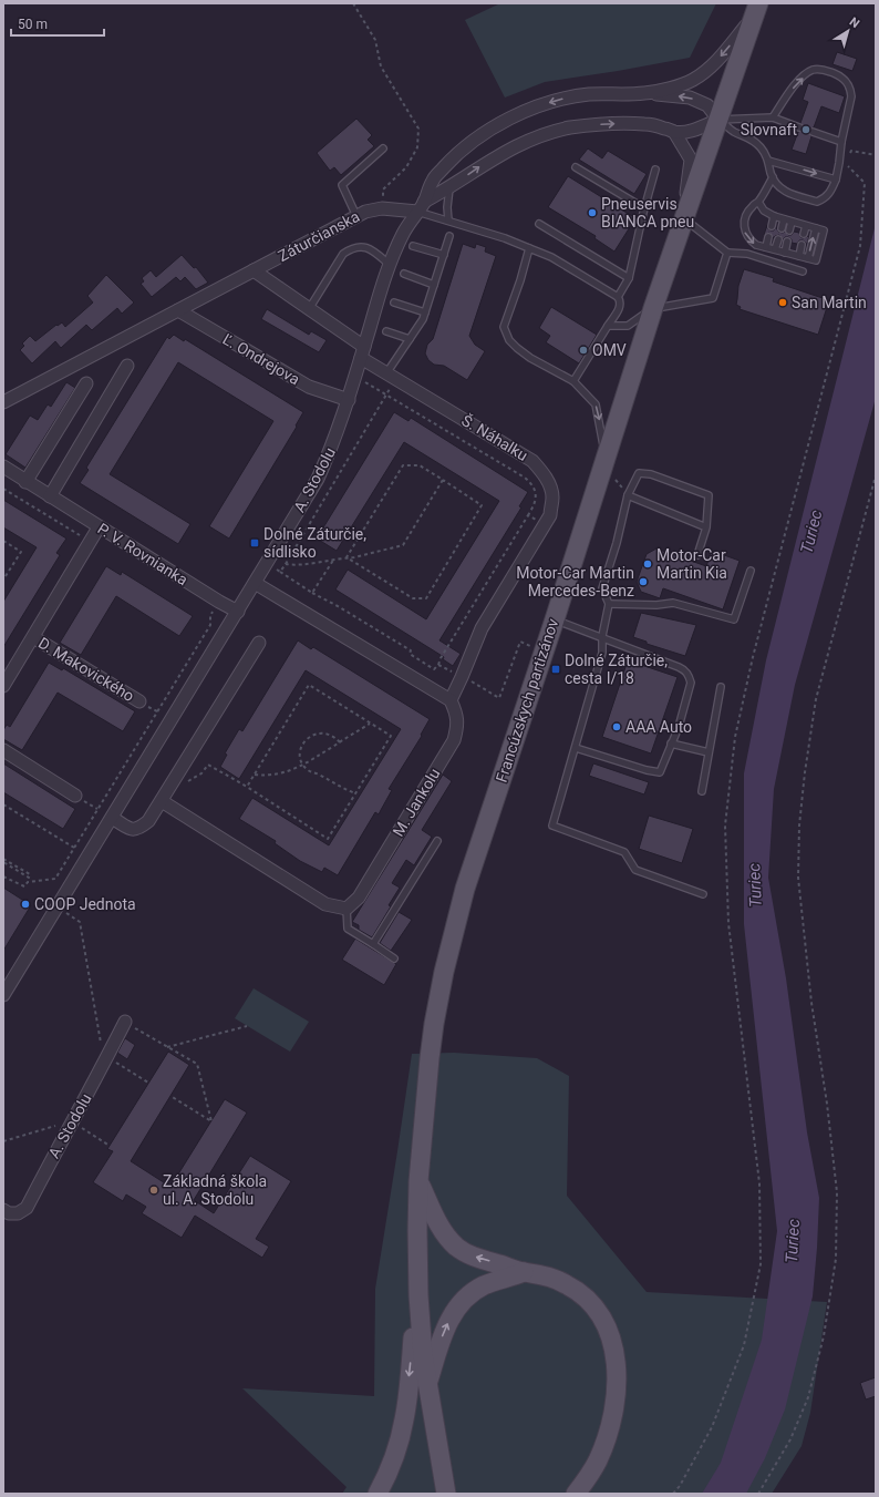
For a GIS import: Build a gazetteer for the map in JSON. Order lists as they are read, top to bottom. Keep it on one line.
{"streets":{"main road":["Francúzskych partizánov"],"street":["Záturčianska","Ľ. Ondrejova","Š. Náhalku","A. Stodolu","P. V. Rovnianka","D. Makovického","M. Jankolu"]},"crossings":[["Záturčianska","Ľ. Ondrejova"],["Záturčianska","Š. Náhalku"],["Záturčianska","A. Stodolu"],["Ľ. Ondrejova","A. Stodolu"],["Š. Náhalku","A. Stodolu"],["Š. Náhalku","M. Jankolu"],["A. Stodolu","P. V. Rovnianka"],["P. V. Rovnianka","D. Makovického"]],"water":["Turiec"],"places":{"other":["Slovnaft","Pneuservis BIANCA pneu","San Martin","OMV","Motor-Car Martin Kia","Motor-Car Martin Mercedes-Benz","AAA Auto","COOP Jednota","Základná škola ul. A. Stodolu"],"transit":["Dolné Záturčie, sídlisko","Dolné Záturčie, cesta I/18"]},"scale_bar":"50 m","north":"top right"}
